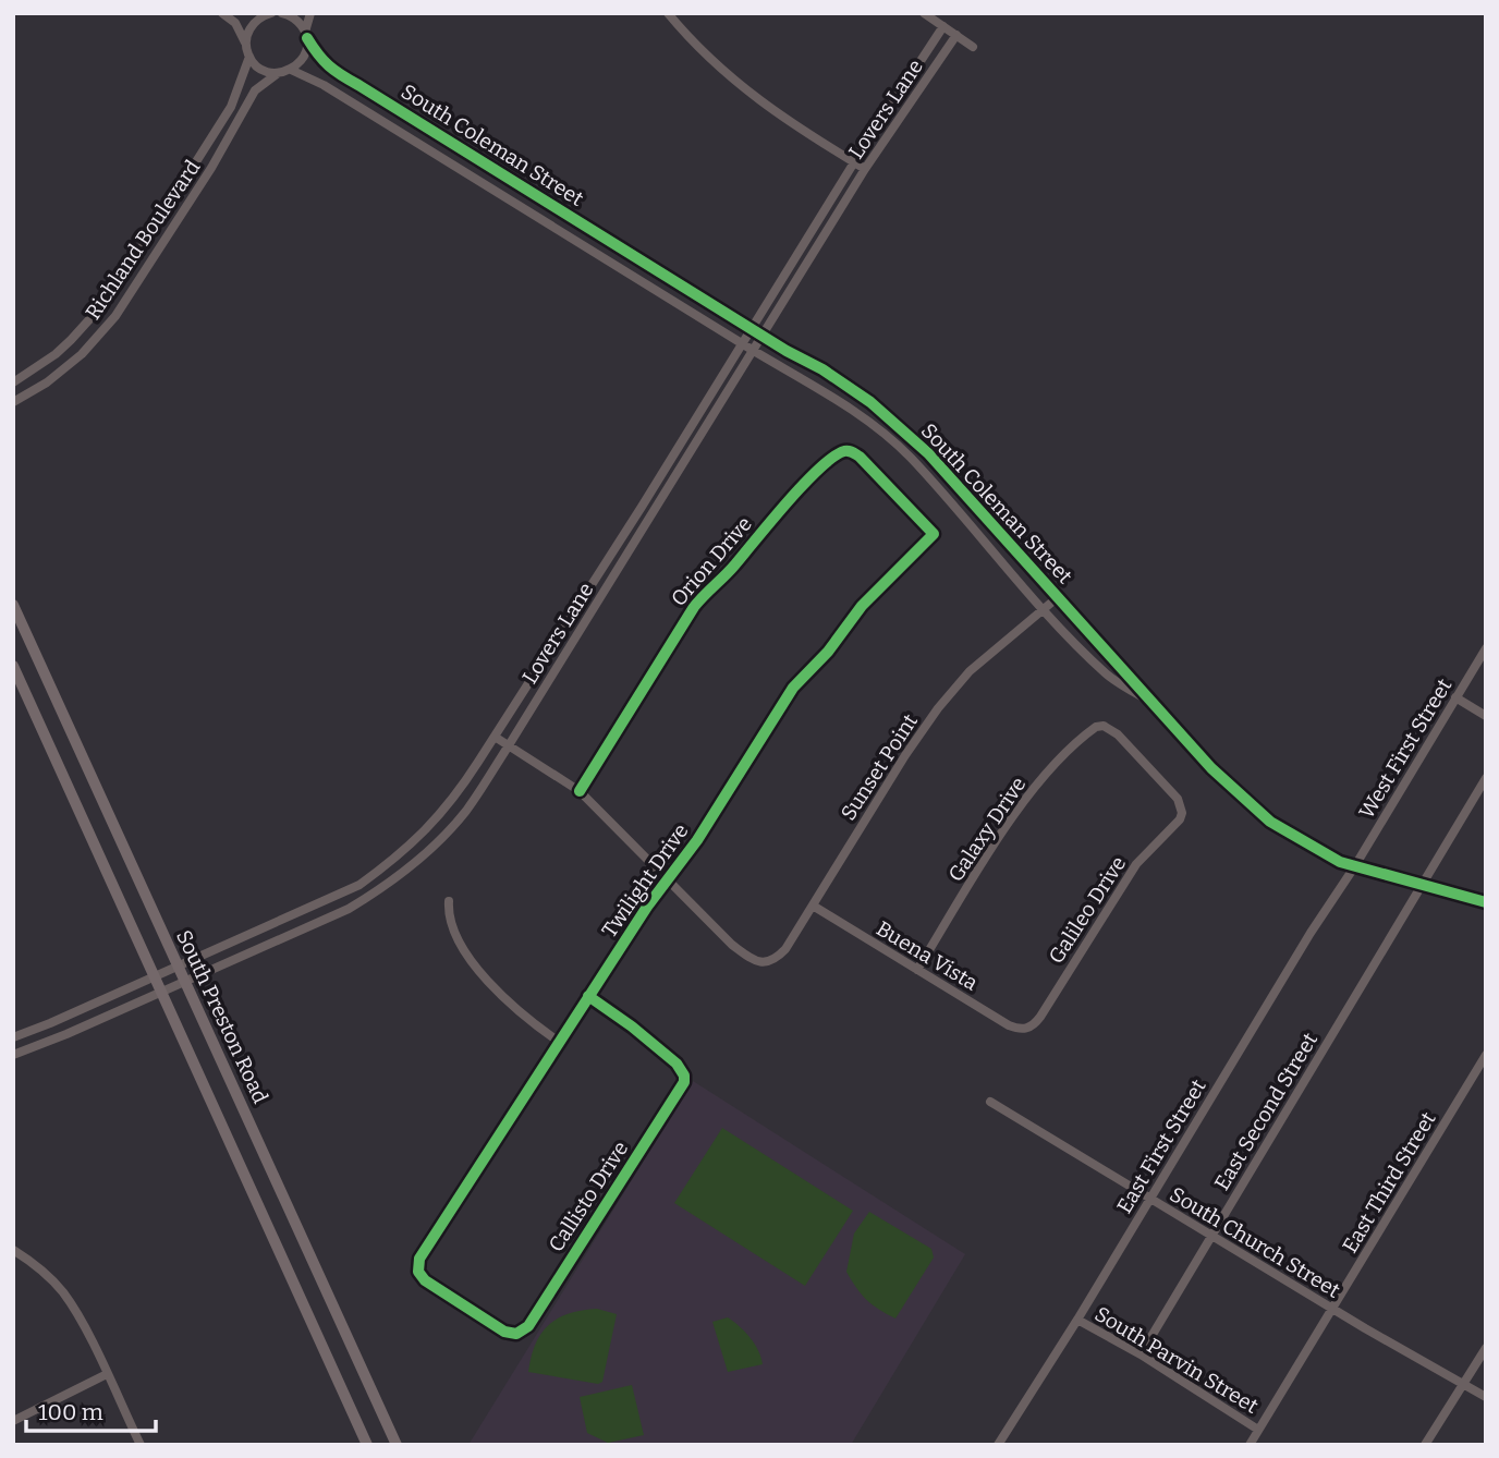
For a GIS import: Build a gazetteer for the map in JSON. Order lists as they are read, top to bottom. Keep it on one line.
{"streets":{"main road":["South Preston Road"],"street":["Lovers Lane","South Coleman Street","Richland Boulevard","Orion Drive","West First Street","Sunset Point","Galaxy Drive","Twilight Drive","Galileo Drive","Buena Vista","East Second Street","East First Street","East Third Street","Callisto Drive","South Church Street","South Parvin Street"]},"crossings":[["Lovers Lane","South Coleman Street"],["Lovers Lane","South Preston Road"],["South Coleman Street","West First Street"],["South Coleman Street","Sunset Point"],["South Coleman Street","East Second Street"],["South Coleman Street","East First Street"],["Orion Drive","Twilight Drive"],["West First Street","East First Street"],["Sunset Point","Twilight Drive"],["Sunset Point","Buena Vista"],["Galaxy Drive","Galileo Drive"],["Galaxy Drive","Buena Vista"],["Twilight Drive","Callisto Drive"],["Galileo Drive","Buena Vista"],["East Second Street","South Church Street"],["East Second Street","South Parvin Street"],["East First Street","South Church Street"],["East First Street","South Parvin Street"],["East Third Street","South Church Street"],["East Third Street","South Parvin Street"]],"scale_bar":"100 m"}
